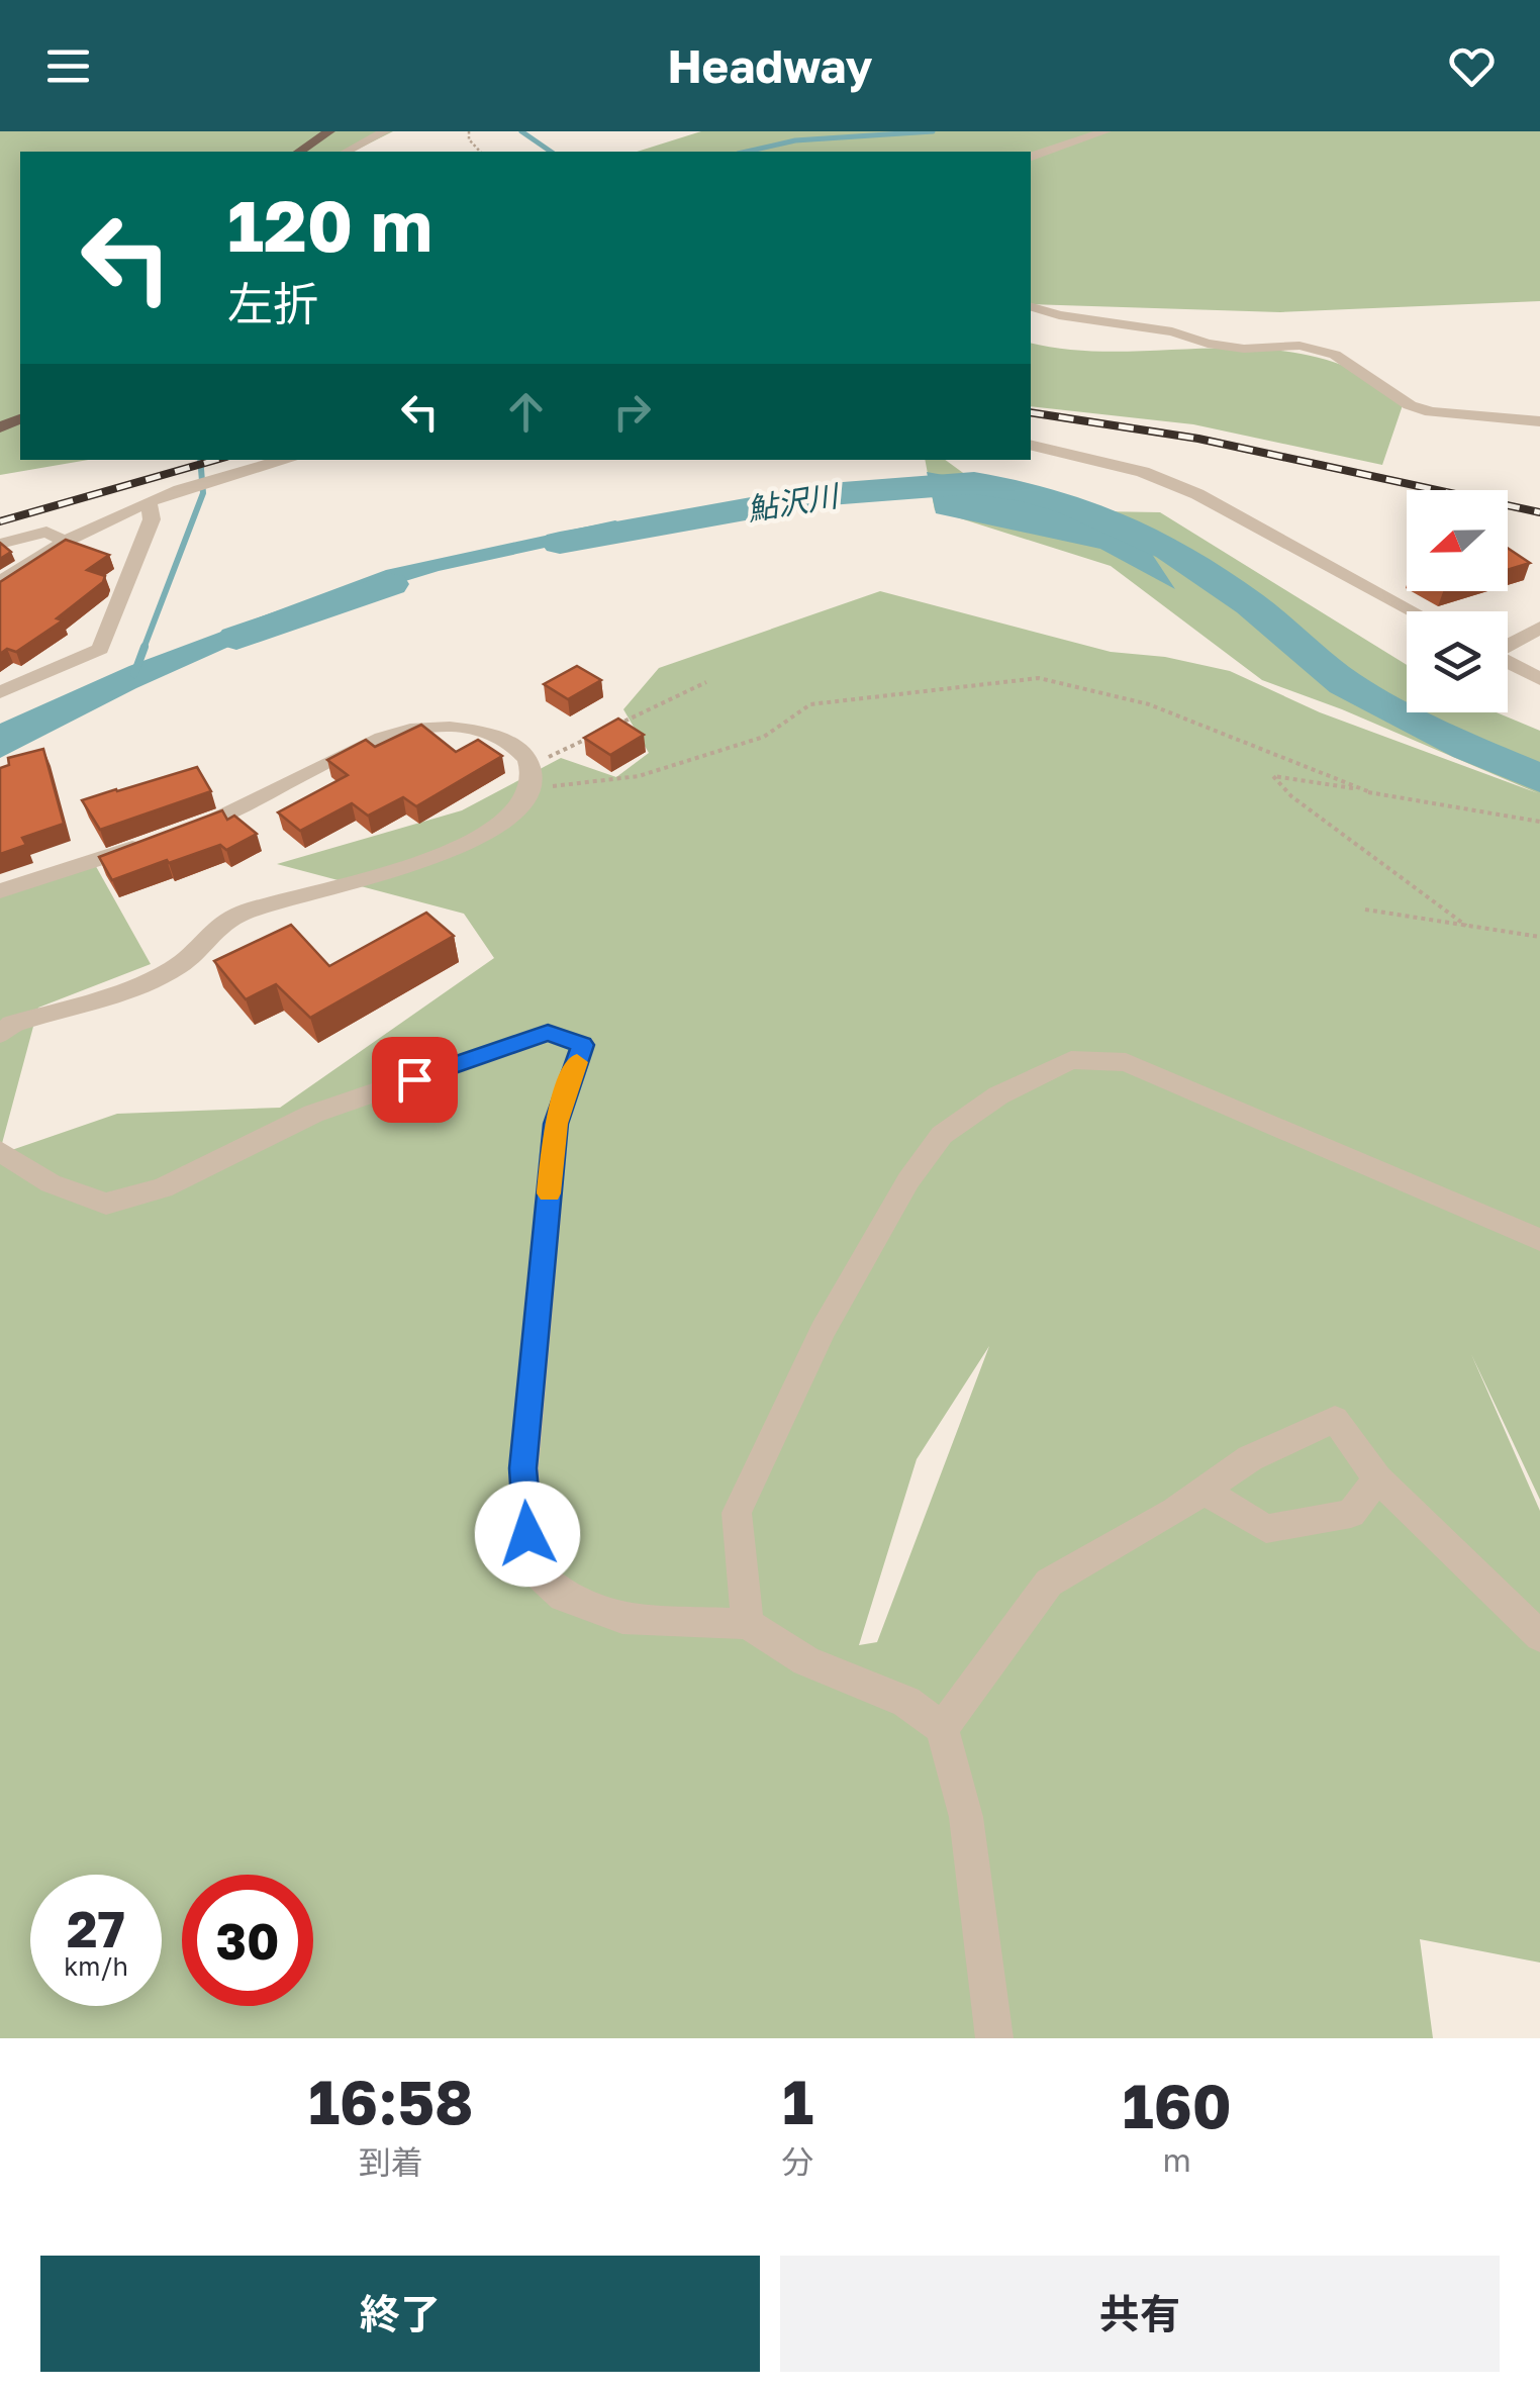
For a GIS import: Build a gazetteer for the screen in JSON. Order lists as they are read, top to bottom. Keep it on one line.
{"water":["鮎沢川"],"north":"left","page":{"header":"Headway","turn":["120 m","左折"],"speed":"27 km/h","limit":"30","eta":["16:58","到着","1","分","160","m"],"buttons":["終了","共有"]}}
